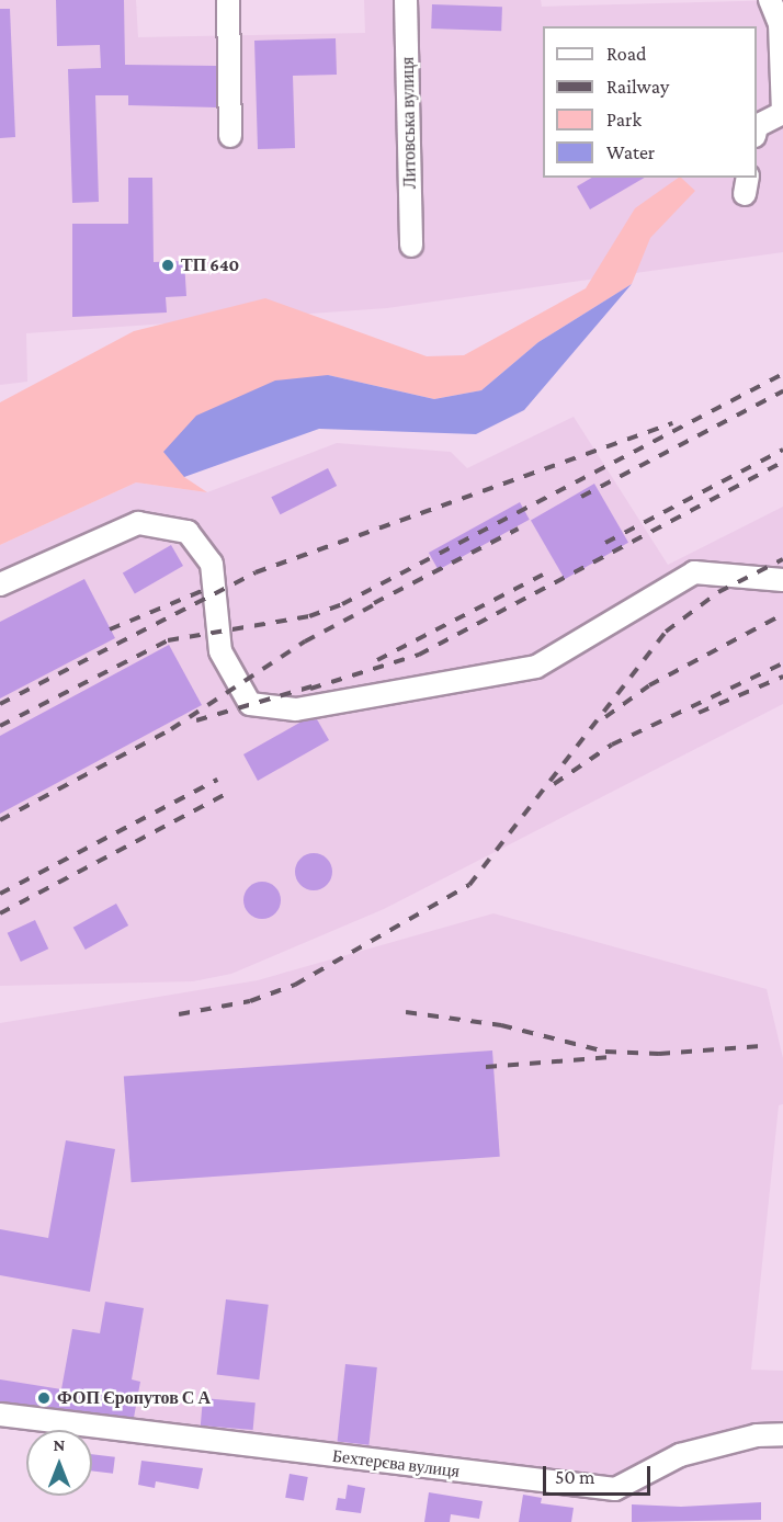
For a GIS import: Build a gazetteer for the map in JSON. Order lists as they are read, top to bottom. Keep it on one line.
{"streets":{"street":["Литовська вулиця","Бехтерєва вулиця"]},"places":["ТП 640","ФОП Єропутов С А"],"legend":["Road","Railway","Park","Water"],"scale_bar":"50 m","north":"top"}
